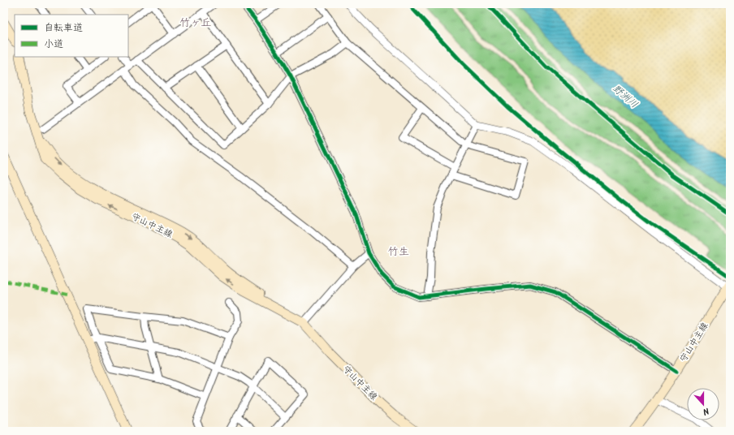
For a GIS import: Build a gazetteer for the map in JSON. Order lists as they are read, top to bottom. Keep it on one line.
{"streets":{"main road":["守山中主線"]},"districts":["竹ヶ丘","竹生"],"water":["野洲川"],"legend":["自転車道","小道"],"north":"bottom"}
